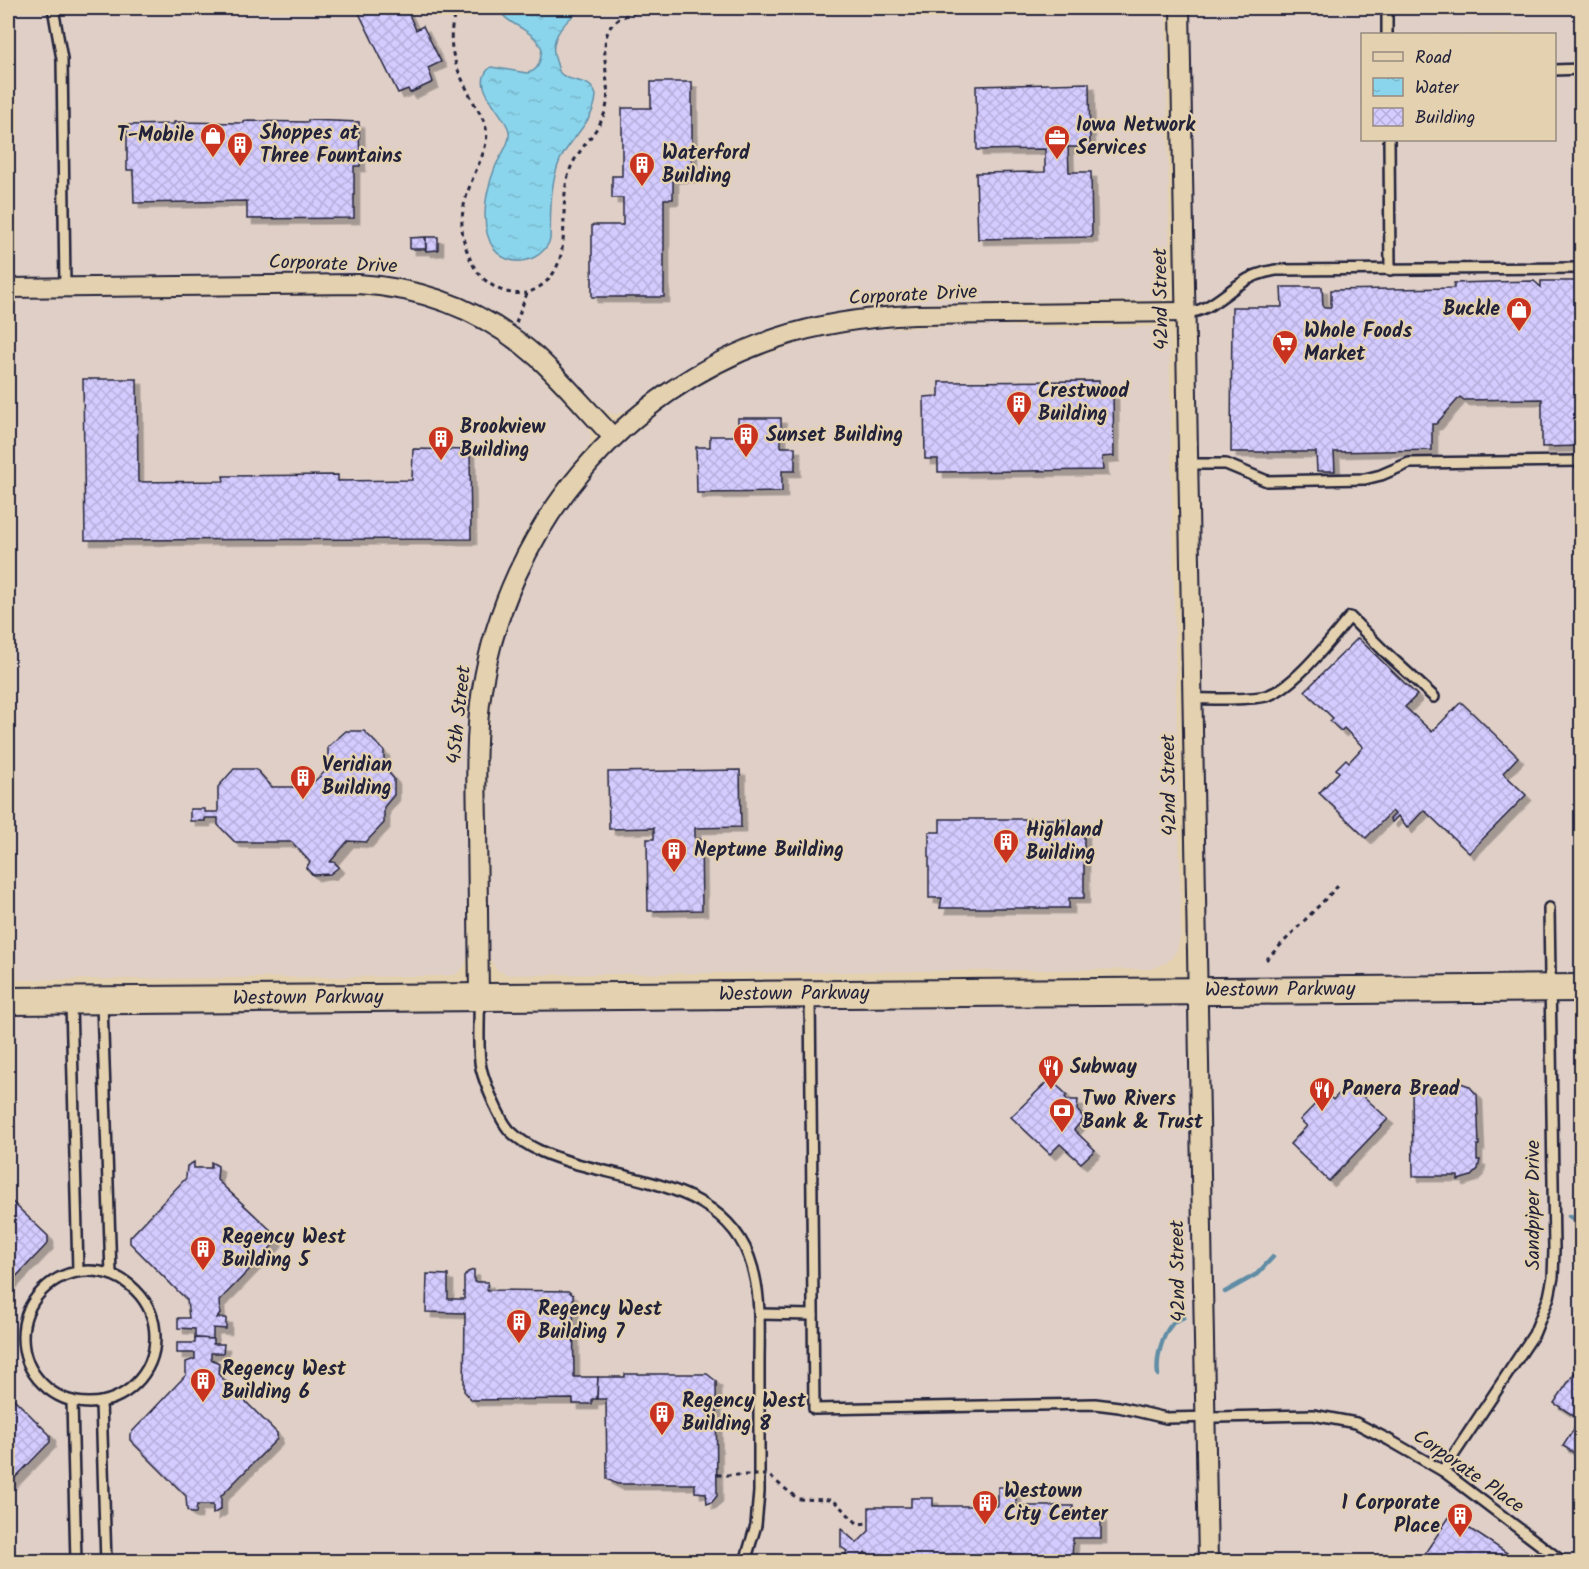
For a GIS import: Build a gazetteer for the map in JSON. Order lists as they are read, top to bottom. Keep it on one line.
{"streets":{"street":["Corporate Drive","42nd Street","45th Street","Westown Parkway"],"lane":["Sandpiper Drive","Corporate Place"]},"crossings":[["Corporate Drive","42nd Street"],["Corporate Drive","45th Street"],["42nd Street","Westown Parkway"],["42nd Street","Corporate Place"],["45th Street","Westown Parkway"],["Westown Parkway","Sandpiper Drive"],["Sandpiper Drive","Corporate Place"]],"places":{"shop":["T-Mobile","Buckle"],"office":["Iowa Network Services"],"building":["Shoppes at Three Fountains","Waterford Building","Crestwood Building","Sunset Building","Brookview Building","Veridian Building","Highland Building","Neptune Building","Regency West Building 5","Regency West Building 7","Regency West Building 6","Regency West Building 8","Westown City Center","1 Corporate Place"],"supermarket":["Whole Foods Market"],"restaurant":["Subway","Panera Bread"],"bank":["Two Rivers Bank & Trust"]},"legend":["Road","Water","Building"]}
